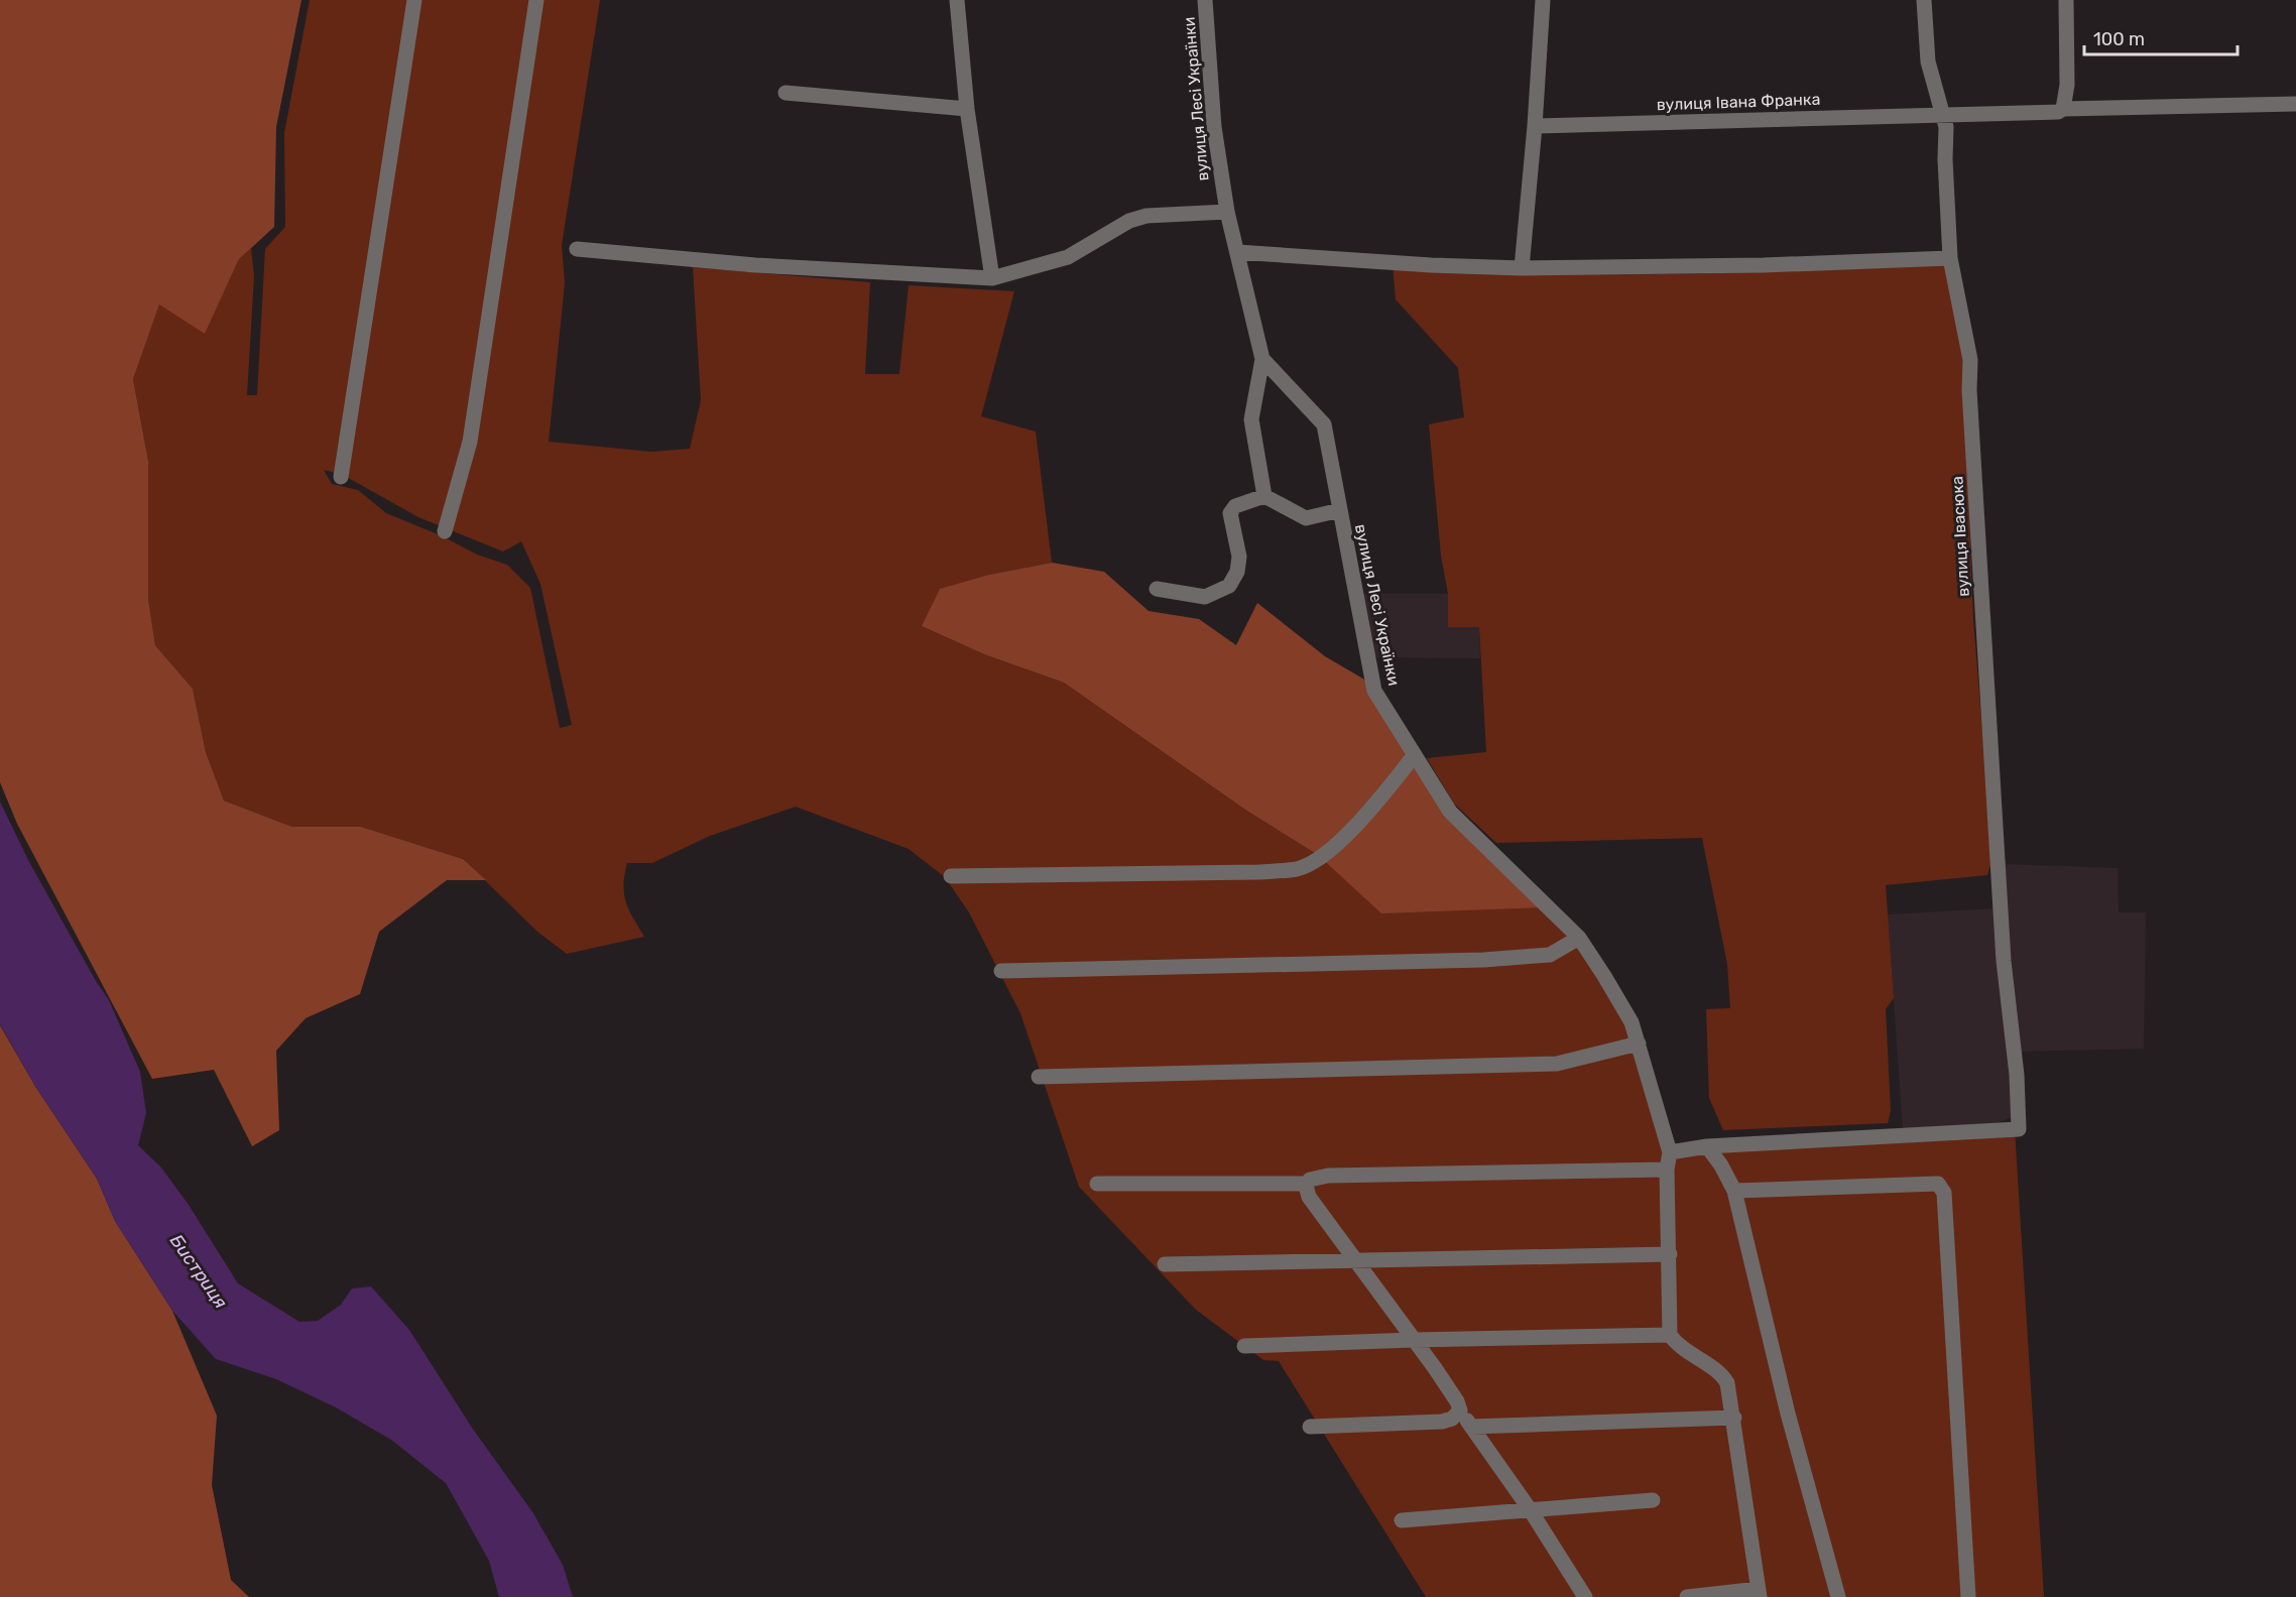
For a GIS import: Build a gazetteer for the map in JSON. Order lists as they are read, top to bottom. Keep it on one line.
{"streets":{"street":["вулиця Лесі Українки","вулиця Івана Франка","вулиця Івасюка"]},"crossings":[["вулиця Івана Франка","вулиця Івасюка"]],"water":["Бистриця"],"scale_bar":"100 m"}
